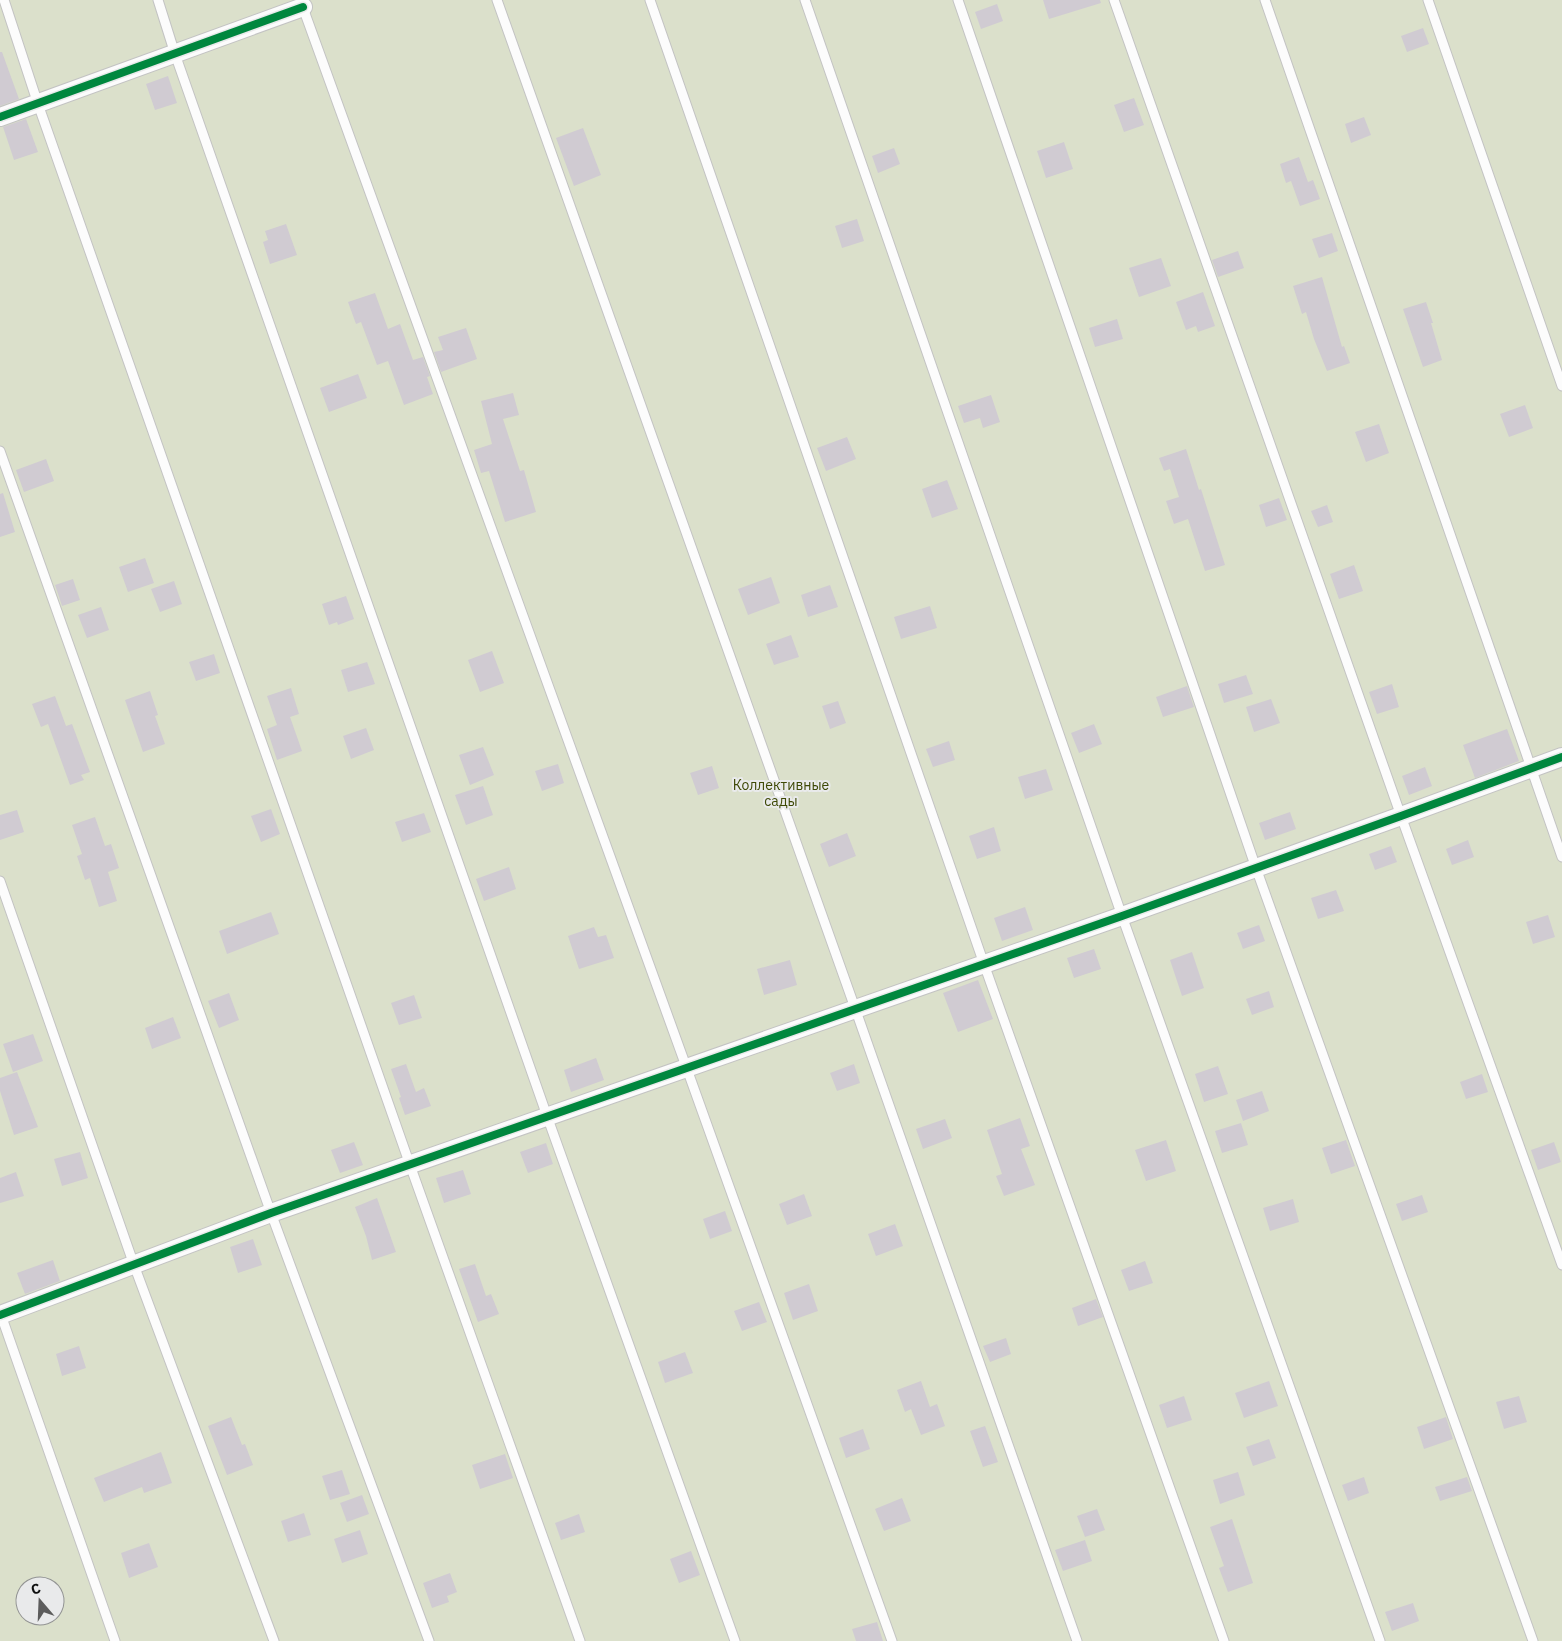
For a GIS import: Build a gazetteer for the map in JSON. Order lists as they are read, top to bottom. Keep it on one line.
{"parks":["Коллективные сады"],"north":"top"}
